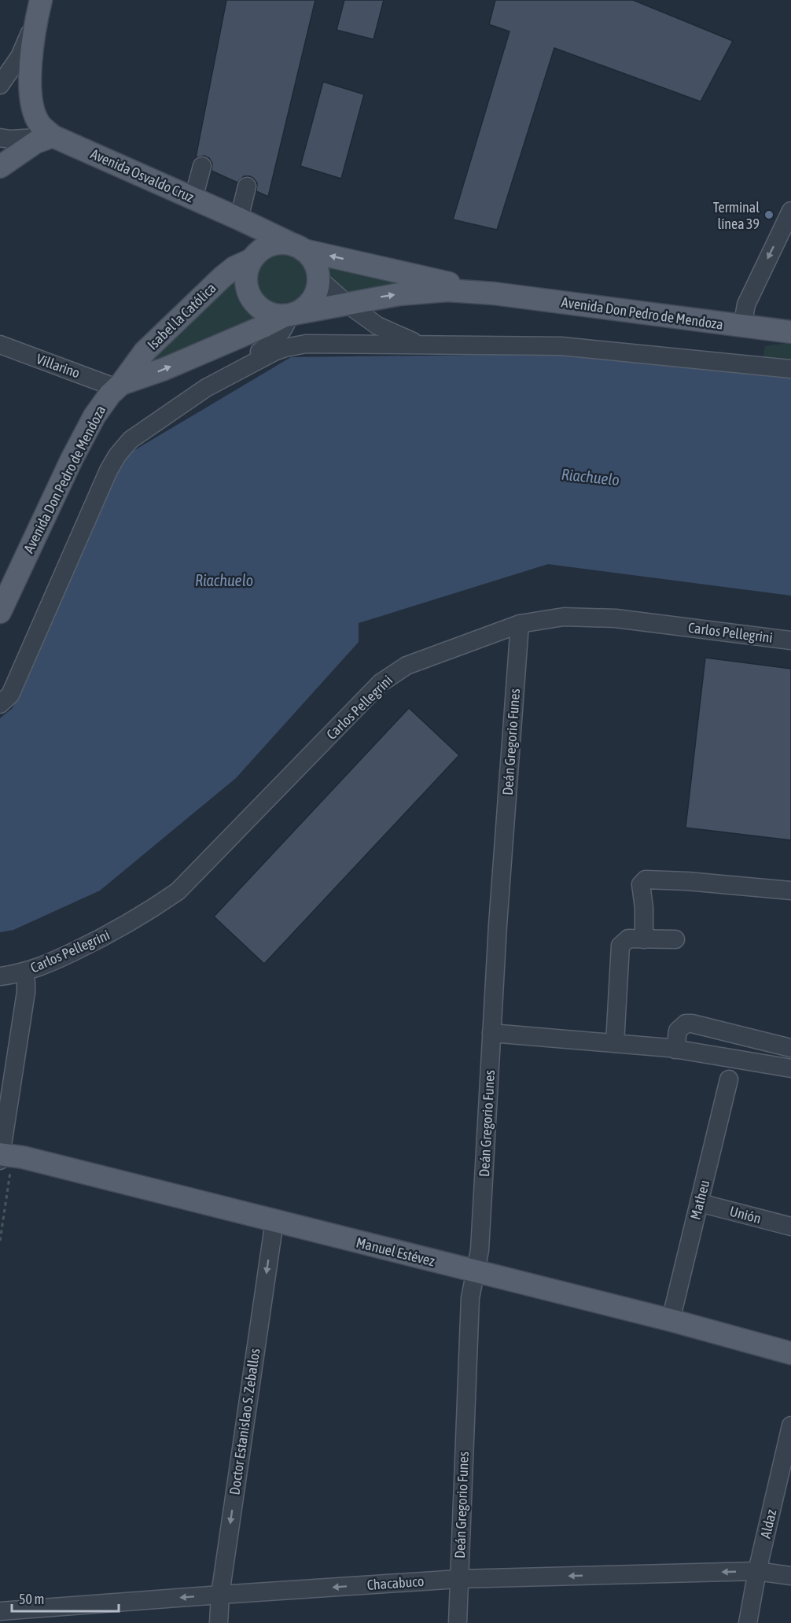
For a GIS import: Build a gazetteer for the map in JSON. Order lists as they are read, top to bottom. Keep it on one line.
{"streets":{"main road":["Avenida Osvaldo Cruz","Avenida Don Pedro de Mendoza","Isabel la Católica","Manuel Estévez"],"street":["Villarino","Carlos Pellegrini","Deán Gregorio Funes","Matheu","Unión","Doctor Estanislao S. Zeballos","Aldaz","Chacabuco"]},"crossings":[["Avenida Osvaldo Cruz","Avenida Don Pedro de Mendoza"],["Avenida Osvaldo Cruz","Isabel la Católica"],["Avenida Don Pedro de Mendoza","Isabel la Católica"],["Avenida Don Pedro de Mendoza","Villarino"],["Isabel la Católica","Villarino"],["Carlos Pellegrini","Deán Gregorio Funes"],["Deán Gregorio Funes","Manuel Estévez"],["Deán Gregorio Funes","Chacabuco"],["Matheu","Unión"],["Matheu","Manuel Estévez"],["Manuel Estévez","Doctor Estanislao S. Zeballos"],["Doctor Estanislao S. Zeballos","Chacabuco"],["Aldaz","Chacabuco"]],"one_way":["Doctor Estanislao S. Zeballos","Chacabuco"],"water":["Riachuelo"],"places":["Terminal línea 39"],"scale_bar":"50 m"}
